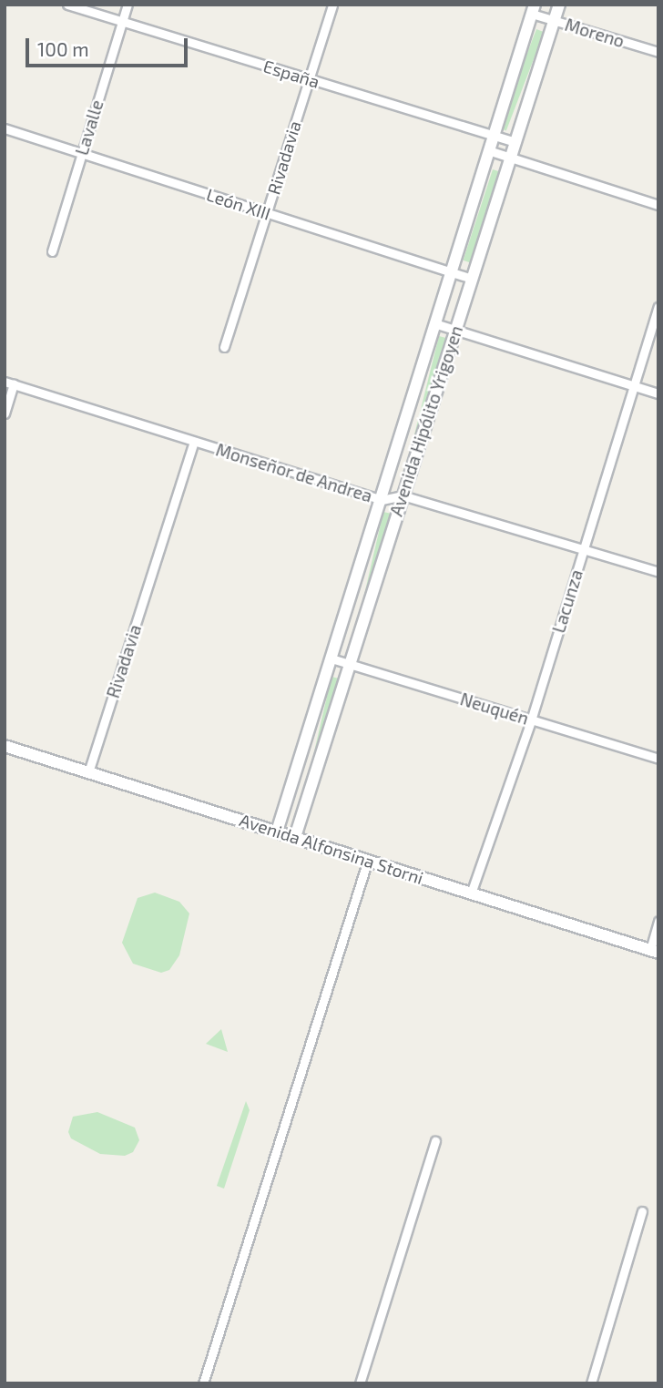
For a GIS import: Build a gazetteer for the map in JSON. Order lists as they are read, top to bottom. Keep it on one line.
{"streets":{"main road":["Avenida Hipólito Yrigoyen","Avenida Alfonsina Storni"],"street":["Moreno","España","Lavalle","Rivadavia","León XIII","Monseñor de Andrea","Lacunza","Neuquén"]},"crossings":[["Moreno","Avenida Hipólito Yrigoyen"],["España","Lavalle"],["España","Rivadavia"],["España","Avenida Hipólito Yrigoyen"],["Lavalle","León XIII"],["Rivadavia","León XIII"],["Rivadavia","Monseñor de Andrea"],["Rivadavia","Avenida Alfonsina Storni"],["León XIII","Avenida Hipólito Yrigoyen"],["Avenida Hipólito Yrigoyen","Monseñor de Andrea"],["Avenida Hipólito Yrigoyen","Neuquén"],["Avenida Hipólito Yrigoyen","Avenida Alfonsina Storni"],["Monseñor de Andrea","Lacunza"],["Lacunza","Neuquén"],["Lacunza","Avenida Alfonsina Storni"]],"scale_bar":"100 m"}
